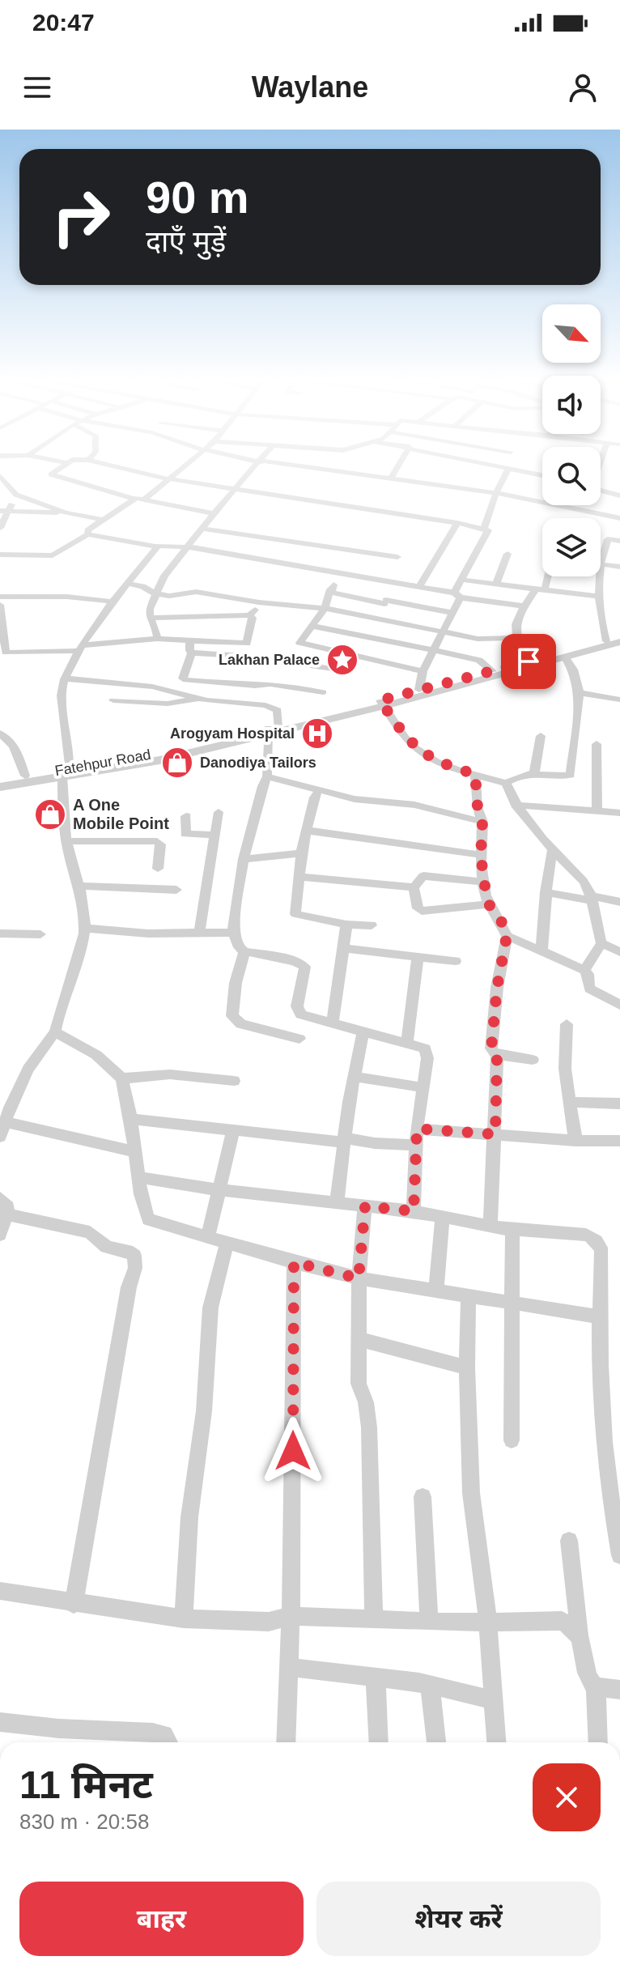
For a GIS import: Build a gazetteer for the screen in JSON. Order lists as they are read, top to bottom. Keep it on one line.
{"streets":{"street":["Fatehpur Road"]},"places":{"place":["Lakhan Palace"],"hospital":["Arogyam Hospital"],"shop":["Danodiya Tailors","A One Mobile Point"]},"north":"bottom right","page":{"status":"20:47","header":"Waylane","turn":["90 m","दाएँ मुड़ें"],"heading":["11 मिनट","830 m · 20:58"],"buttons":["बाहर","शेयर करें"]}}
